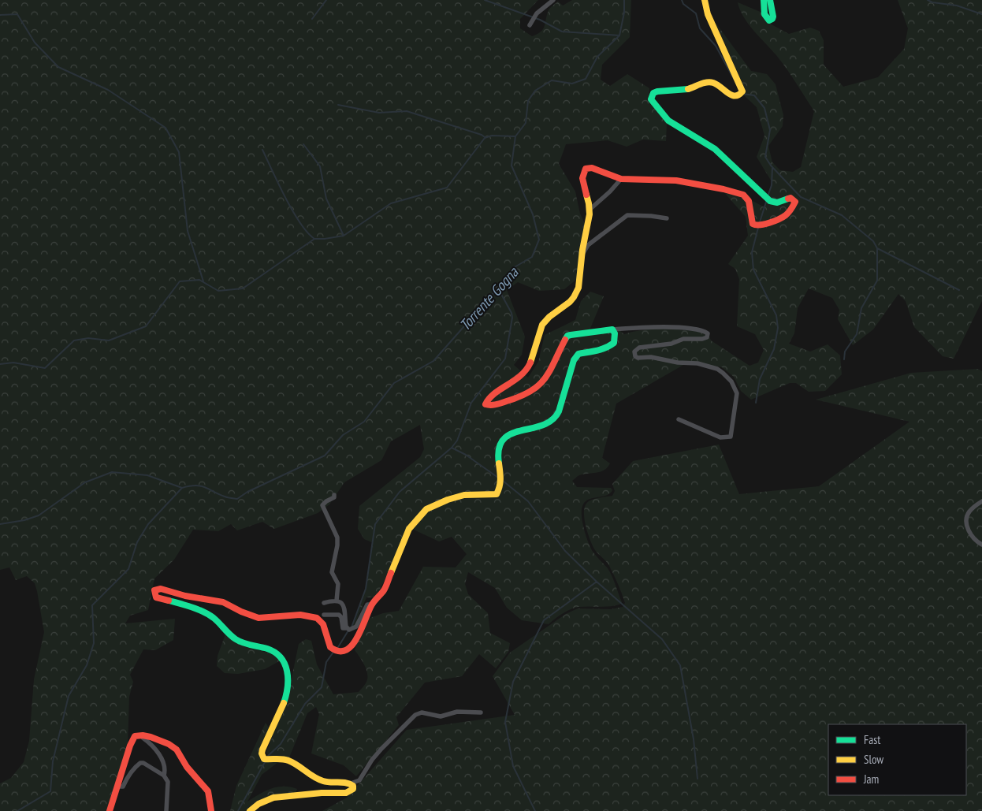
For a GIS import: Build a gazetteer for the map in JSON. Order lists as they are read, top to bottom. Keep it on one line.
{"water":["Torrente Gogna"],"legend":["Fast","Slow","Jam"]}
